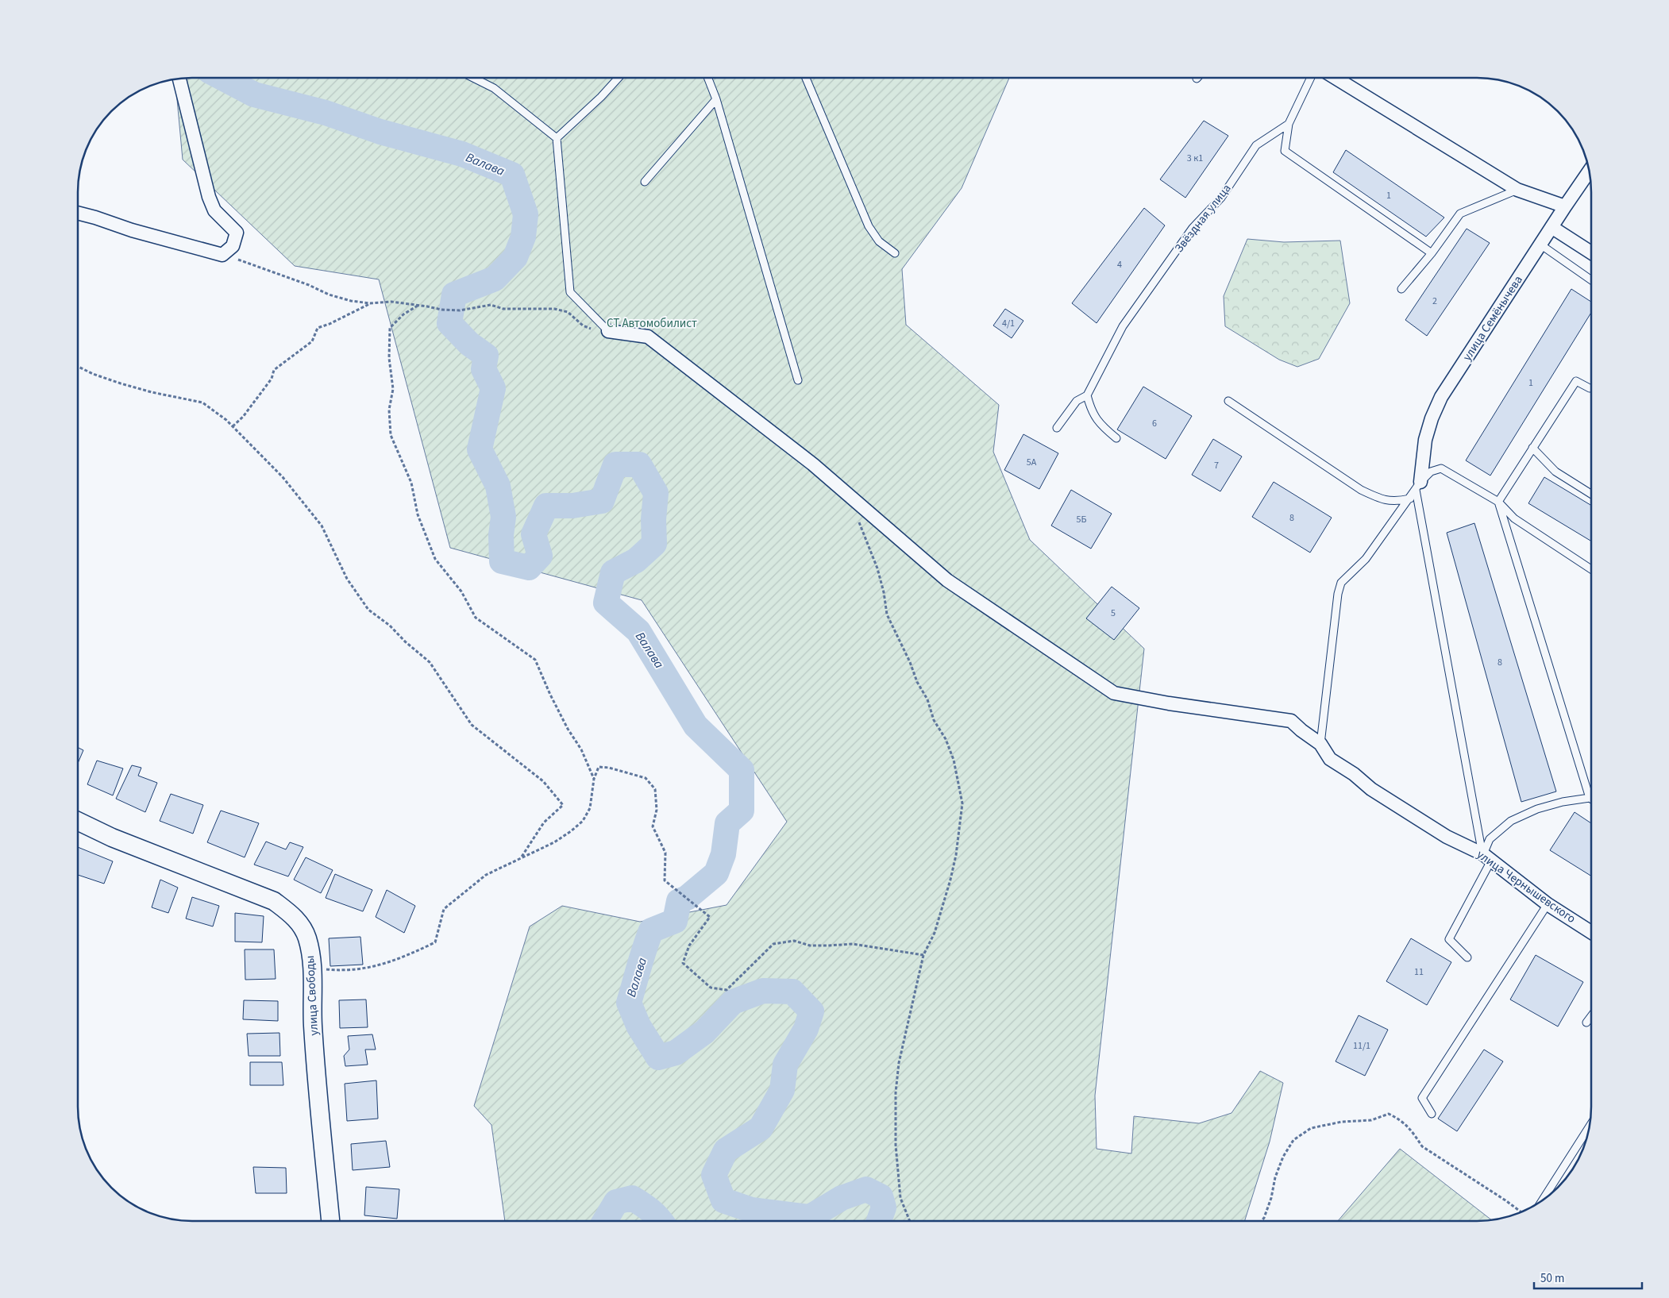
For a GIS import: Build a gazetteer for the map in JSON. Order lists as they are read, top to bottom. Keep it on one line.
{"streets":{"main road":["улица Свободы"],"street":["улица Семёнычева","улица Чернышевского"],"lane":["Звёздная улица"]},"water":["Валава"],"parks":["СТ Автомобилист"],"house_numbers":["3 к1","1","4","2","4/1","1","6","5А","7","8","5Б","5","8","11","11/1"],"scale_bar":"50 m"}
